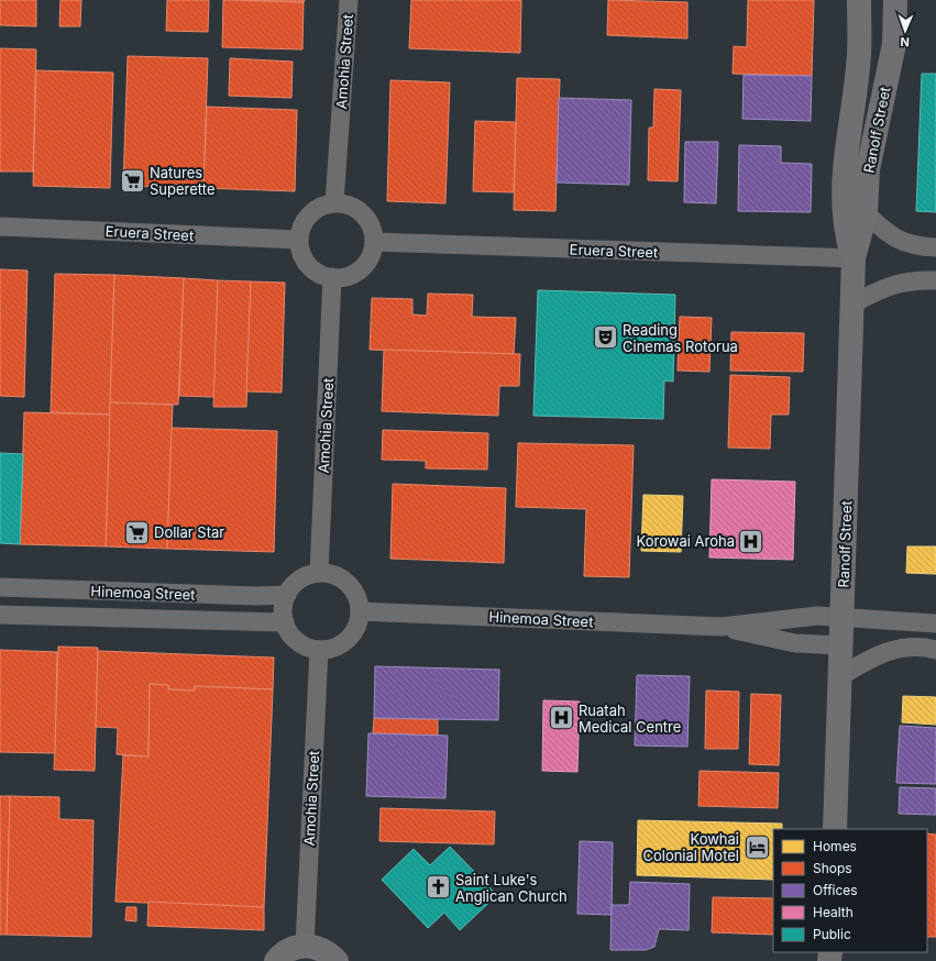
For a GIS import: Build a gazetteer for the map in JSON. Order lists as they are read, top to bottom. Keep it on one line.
{"streets":{"main road":["Ranolf Street"],"street":["Amohia Street","Eruera Street","Hinemoa Street"]},"crossings":[["Amohia Street","Eruera Street"],["Amohia Street","Hinemoa Street"],["Ranolf Street","Eruera Street"],["Ranolf Street","Hinemoa Street"]],"places":{"supermarket":["Natures Superette","Dollar Star"],"theatre":["Reading Cinemas Rotorua"],"hospital":["Korowai Aroha","Ruatah Medical Centre"],"hotel":["Kowhai Colonial Motel"],"church":["Saint Luke's Anglican Church"]},"legend":["Homes","Shops","Offices","Health","Public"],"north":"bottom"}
